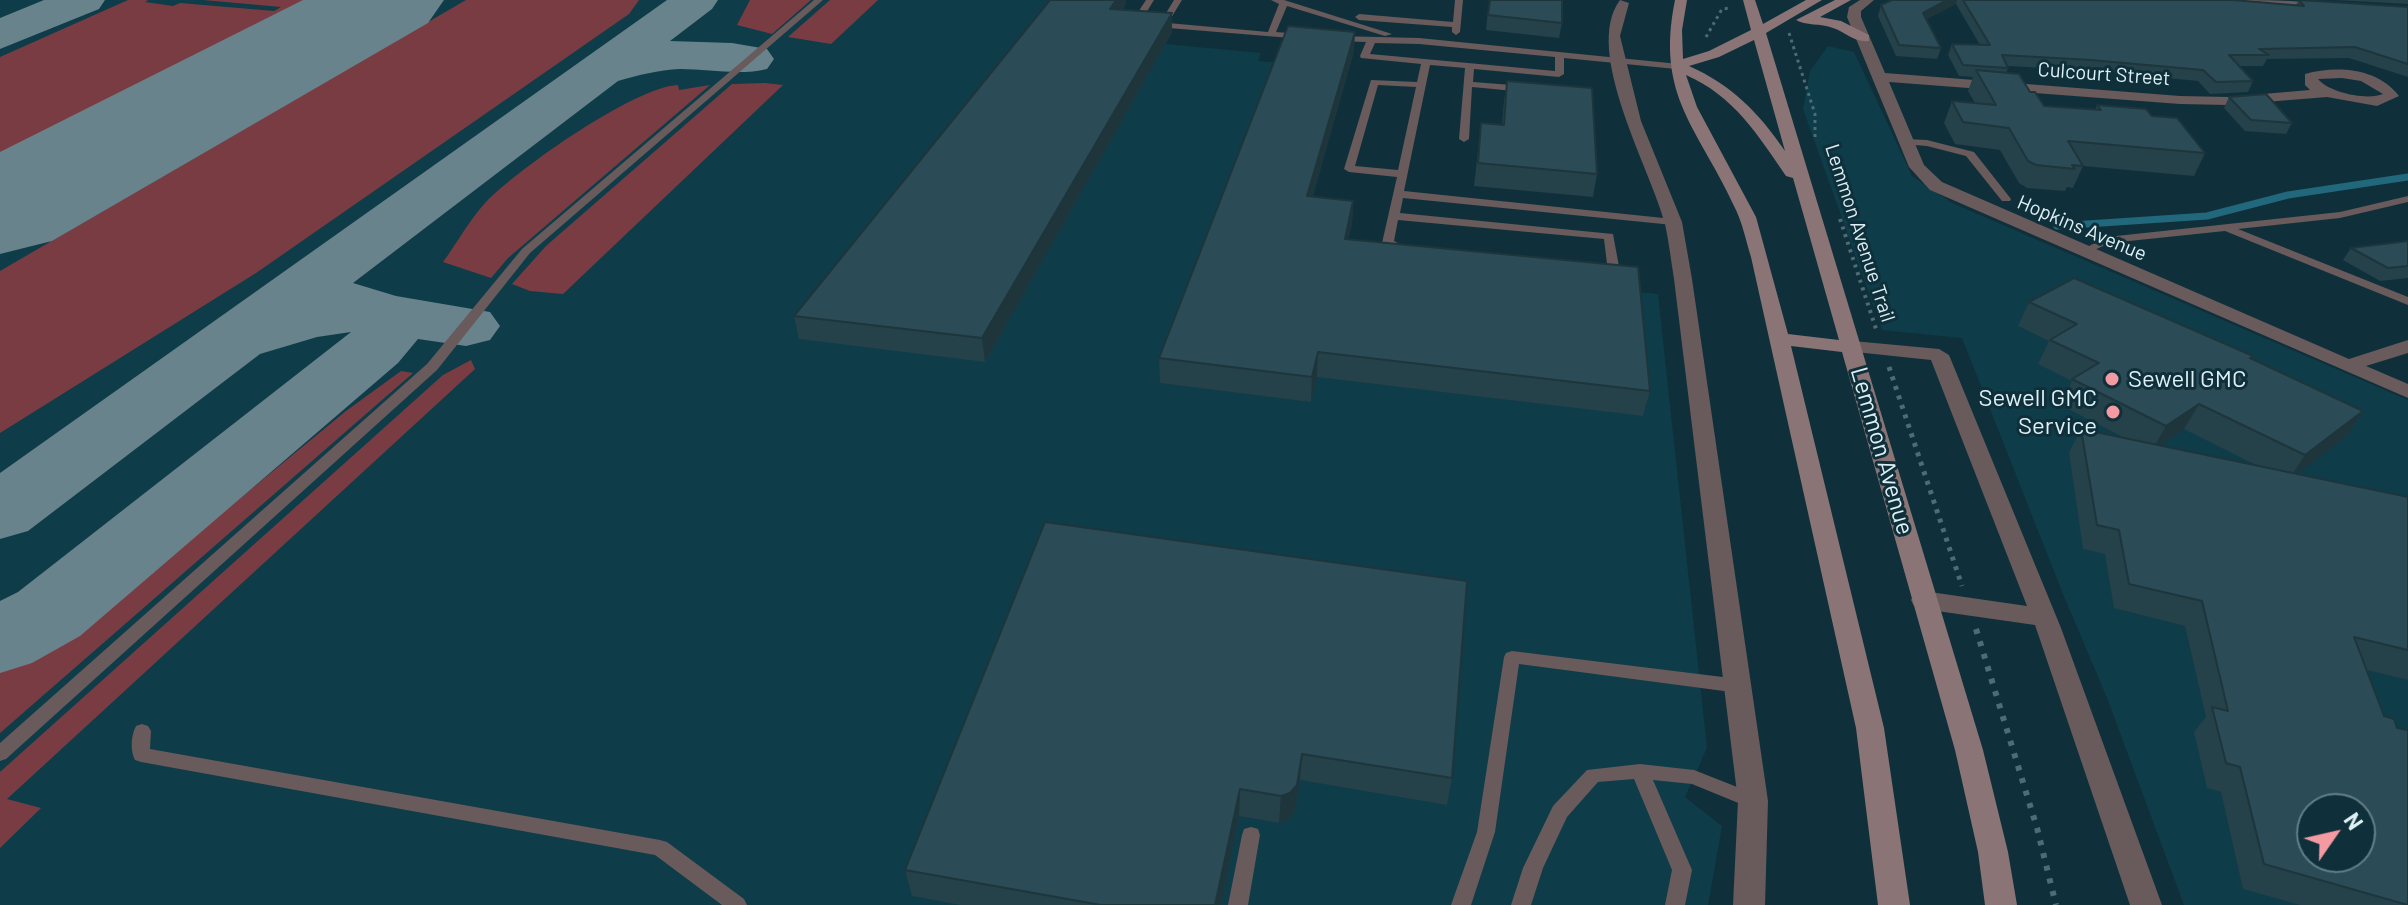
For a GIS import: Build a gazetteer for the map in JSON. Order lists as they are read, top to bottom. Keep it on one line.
{"streets":{"main road":["Lemmon Avenue"],"street":["Culcourt Street","Hopkins Avenue"],"path":["Lemmon Avenue Trail"]},"crossings":[["Culcourt Street","Hopkins Avenue"]],"places":["Sewell GMC","Sewell GMC Service"],"north":"top right"}
